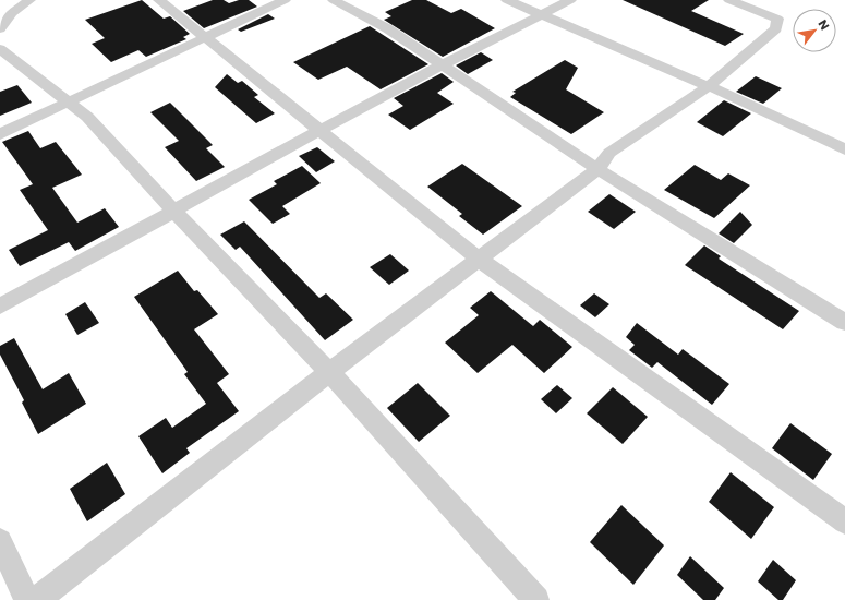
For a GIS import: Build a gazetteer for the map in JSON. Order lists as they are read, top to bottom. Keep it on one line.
{"north":"top right"}
